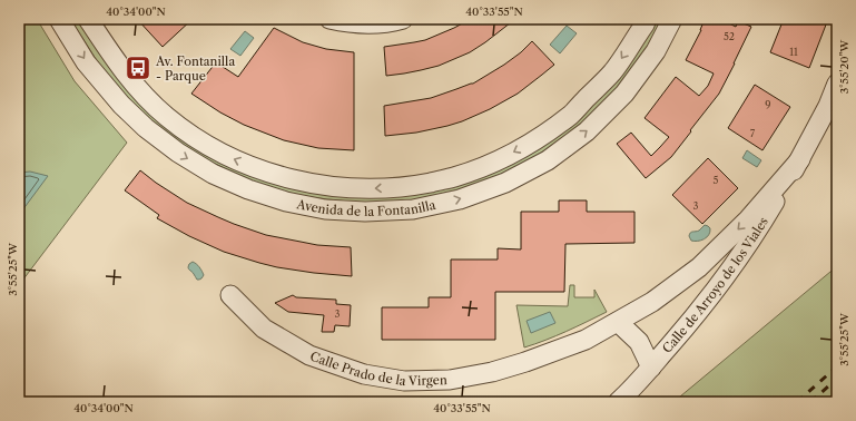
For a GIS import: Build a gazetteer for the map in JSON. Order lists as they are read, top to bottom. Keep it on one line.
{"streets":{"street":["Avenida de la Fontanilla","Calle de Arroyo de los Viales","Calle Prado de la Virgen"]},"crossings":[["Calle de Arroyo de los Viales","Calle Prado de la Virgen"]],"places":{"bus stop":["Av. Fontanilla - Parque"]},"house_numbers":["52","11","9","7","5","3","3"],"coordinates":["40°34'00\"N","40°33'55\"N","3°55'20\"W","3°55'25\"W"]}
